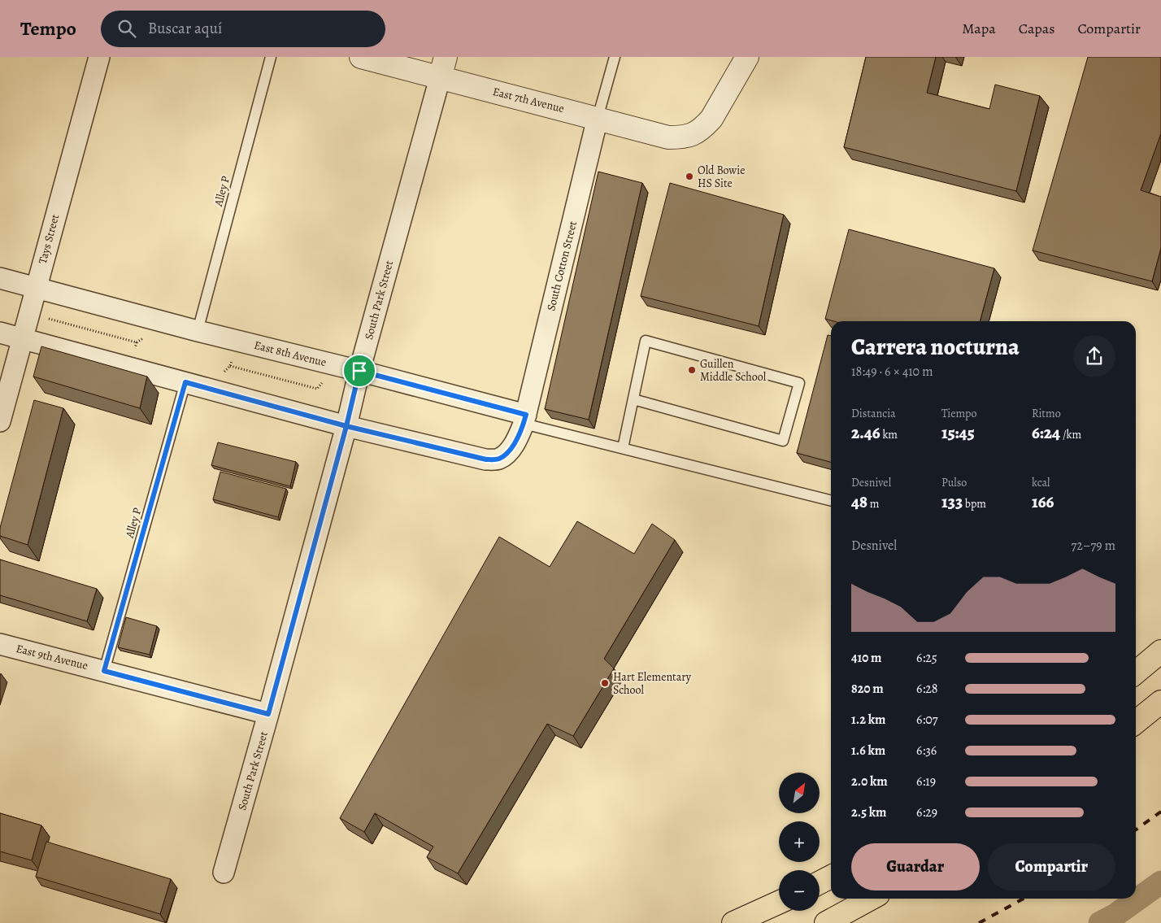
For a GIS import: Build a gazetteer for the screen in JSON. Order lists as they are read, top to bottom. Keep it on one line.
{"streets":{"street":["East 7th Avenue","Tays Street","South Cotton Street","South Park Street","East 8th Avenue","East 9th Avenue"],"lane":["Alley P"]},"crossings":[["East 7th Avenue","South Cotton Street"],["East 7th Avenue","South Park Street"],["Alley P","East 8th Avenue"],["Alley P","East 9th Avenue"],["Tays Street","East 8th Avenue"],["South Cotton Street","East 8th Avenue"],["South Park Street","East 8th Avenue"],["South Park Street","East 9th Avenue"]],"places":["Old Bowie HS Site","Guillen Middle School","Hart Elementary School"],"north":"top right","page":{"header":"Tempo","search":"Buscar aquí","nav":["Mapa","Capas","Compartir"],"heading":["Carrera nocturna","18:49 · 6 × 410 m"],"stats":[["Distancia","2.46 km"],["Tiempo","15:45"],["Ritmo","6:24 /km"],["Desnivel","48 m"],["Pulso","133 bpm"],["kcal","166"]],"chart":["Desnivel","72–79 m"],"list":[{"name":"410 m","note":"6:25"},{"name":"820 m","note":"6:28"},{"name":"1.2 km","note":"6:07"},{"name":"1.6 km","note":"6:36"},{"name":"2.0 km","note":"6:19"},{"name":"2.5 km","note":"6:29"}],"map_buttons":["+","−"],"buttons":["Guardar","Compartir"]}}
